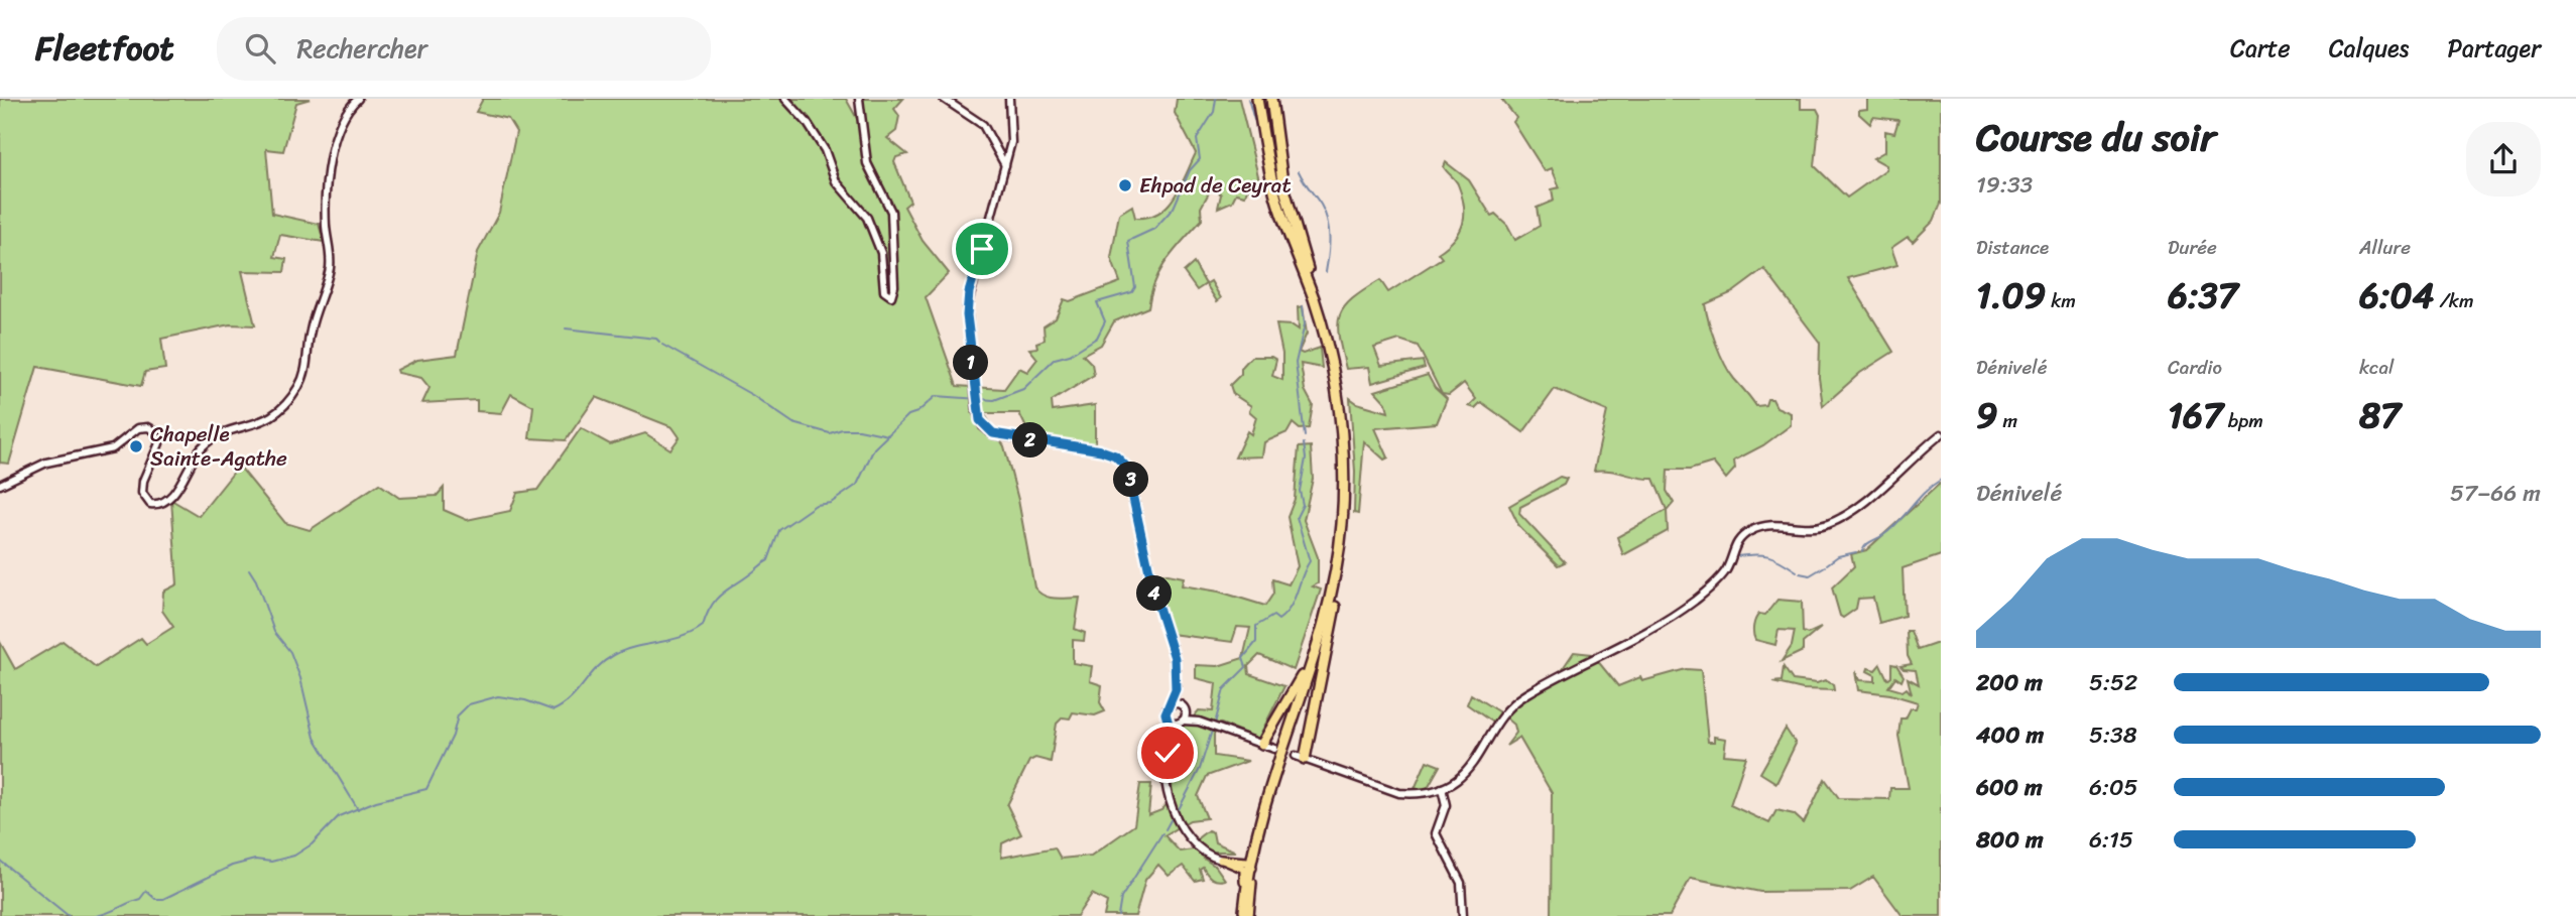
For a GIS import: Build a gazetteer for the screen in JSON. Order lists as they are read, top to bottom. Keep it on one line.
{"places":["Ehpad de Ceyrat","Chapelle Sainte-Agathe"],"page":{"header":"Fleetfoot","search":"Rechercher","nav":["Carte","Calques","Partager"],"heading":["Course du soir","19:33"],"stats":[["Distance","1.09 km"],["Durée","6:37"],["Allure","6:04 /km"],["Dénivelé","9 m"],["Cardio","167 bpm"],["kcal","87"]],"pins":["1","2","3","4"],"chart":["Dénivelé","57–66 m"],"list":[{"name":"200 m","note":"5:52"},{"name":"400 m","note":"5:38"},{"name":"600 m","note":"6:05"},{"name":"800 m","note":"6:15"}]}}
